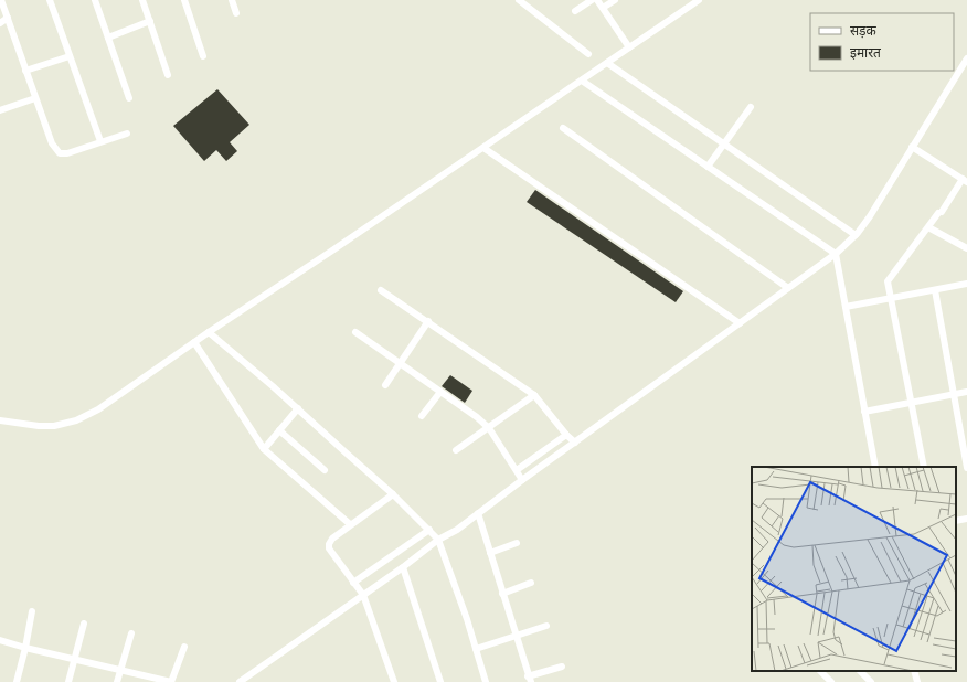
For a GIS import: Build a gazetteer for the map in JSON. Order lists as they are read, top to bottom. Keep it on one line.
{"legend":["सड़क","इमारत"]}
